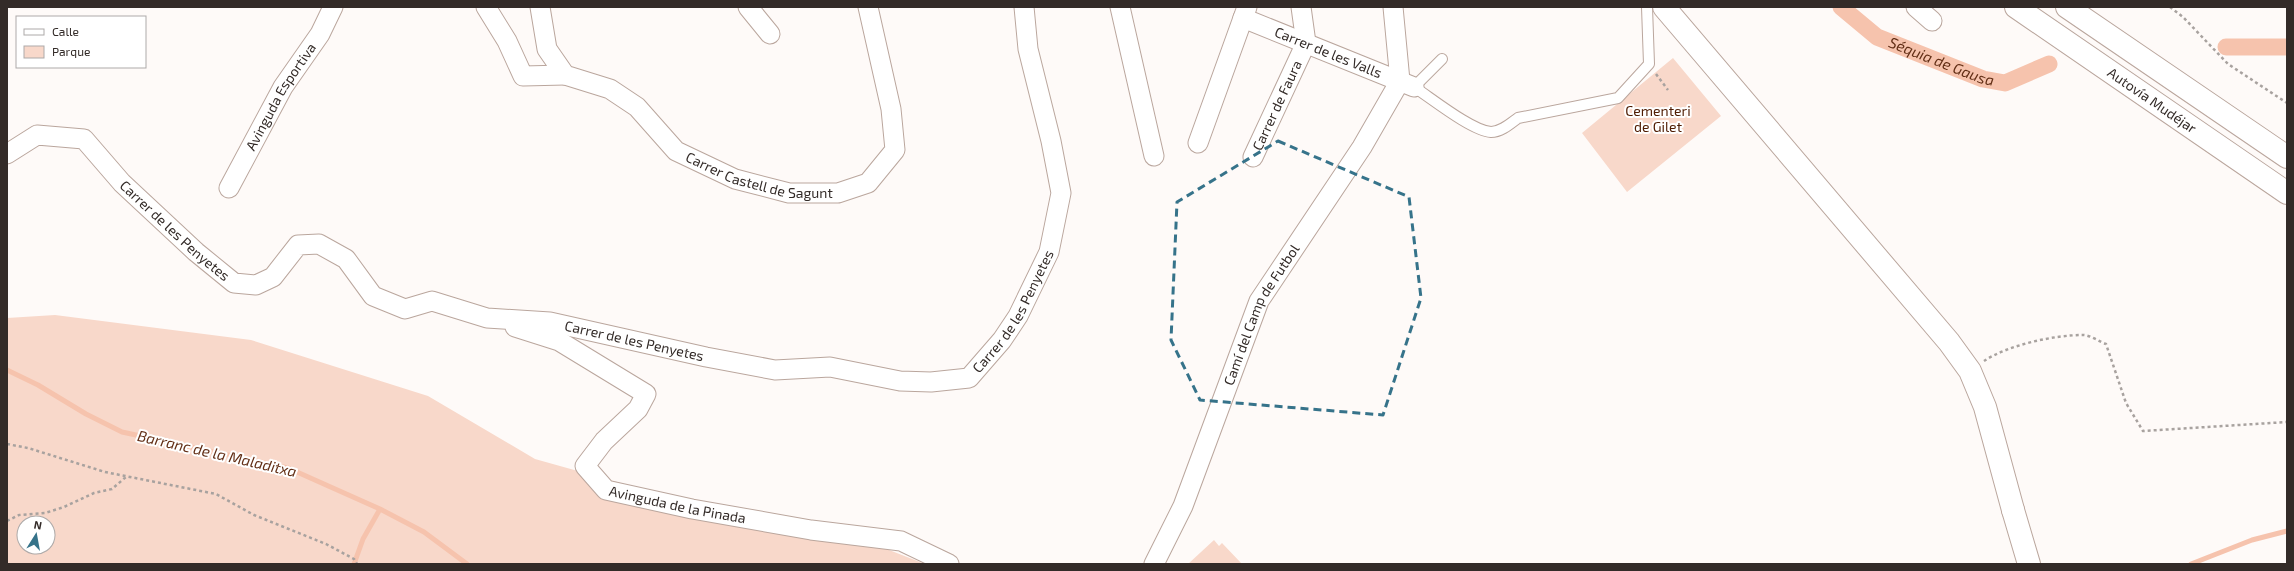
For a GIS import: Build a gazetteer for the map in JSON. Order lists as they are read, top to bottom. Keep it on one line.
{"streets":{"main road":["Autovía Mudéjar"],"street":["Carrer de les Valls","Avinguda Esportiva","Carrer de Faura","Carrer Castell de Sagunt","Carrer de les Penyetes","Camí del Camp de Futbol","Avinguda de la Pinada"]},"crossings":[["Carrer de les Valls","Carrer de Faura"],["Carrer de les Valls","Camí del Camp de Futbol"],["Carrer de les Penyetes","Avinguda de la Pinada"]],"water":["Séquia de Gausa","Barranc de la Maladitxa"],"parks":["Cementeri de Gilet"],"legend":["Calle","Parque"],"north":"top"}
